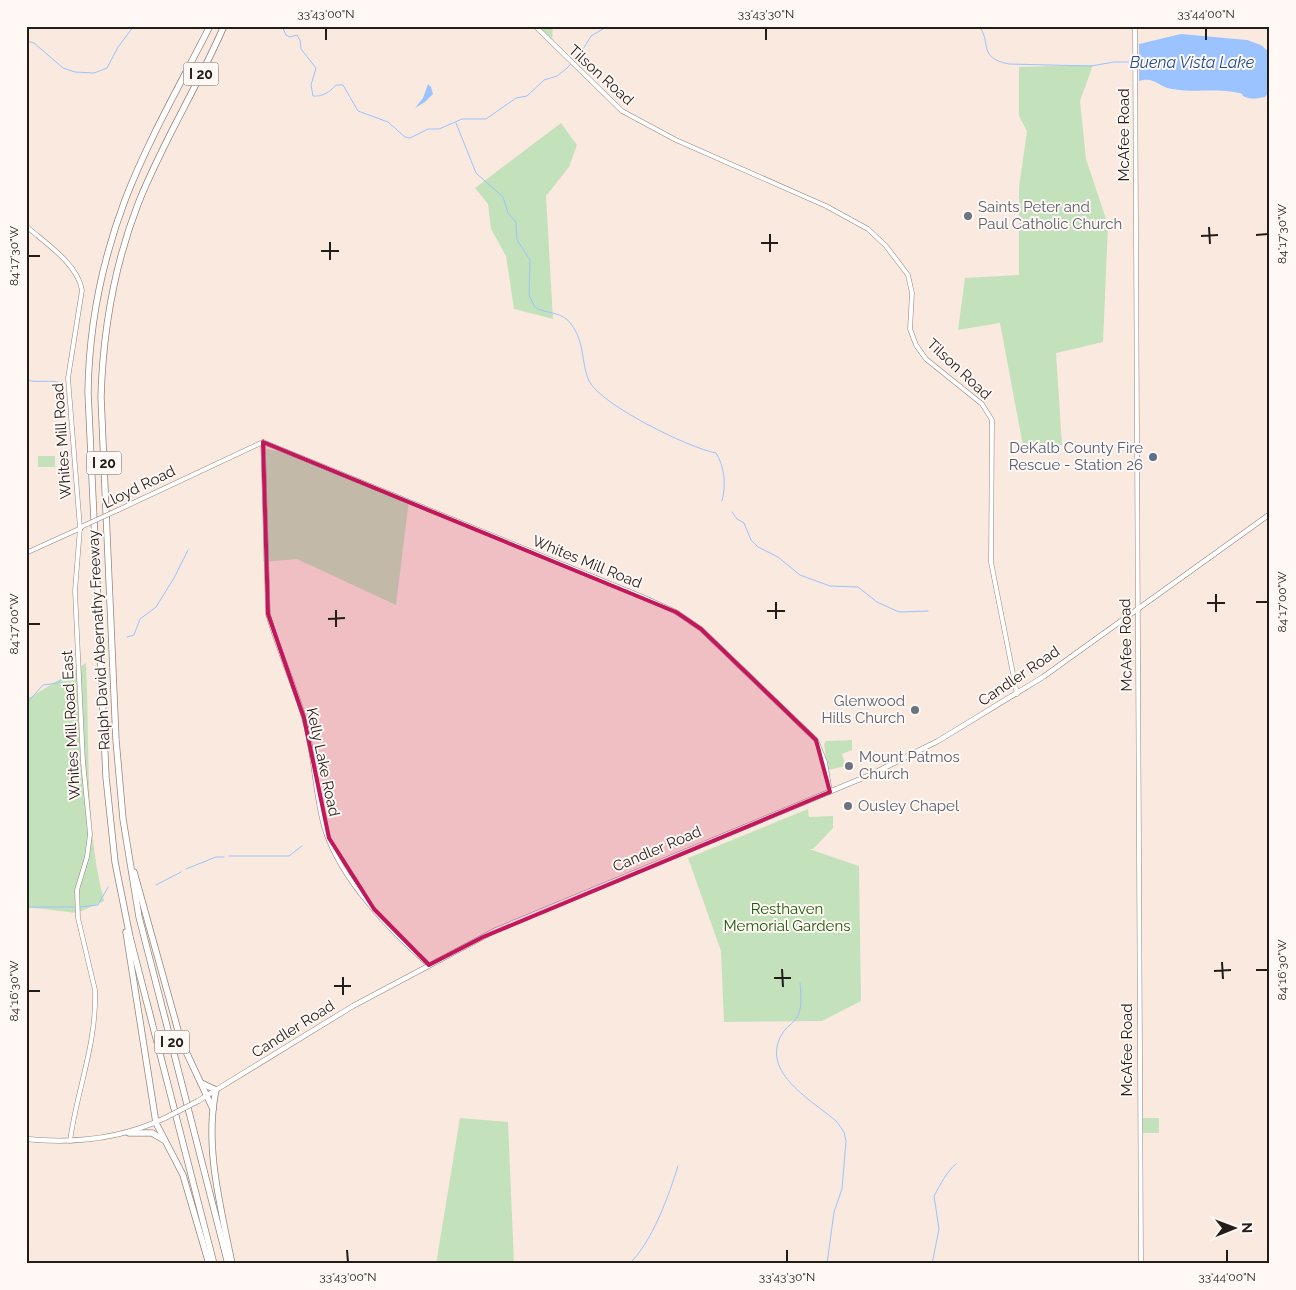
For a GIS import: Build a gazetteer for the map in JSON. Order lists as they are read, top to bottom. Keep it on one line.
{"streets":{"highway":["I 20","Ralph David Abernathy Freeway"],"main road":["Candler Road"],"street":["Tilson Road","McAfee Road","Whites Mill Road","Lloyd Road","Whites Mill Road East","Kelly Lake Road"]},"crossings":[["Tilson Road","Candler Road"],["McAfee Road","Candler Road"],["Whites Mill Road","Lloyd Road"],["Whites Mill Road","Candler Road"],["Whites Mill Road","Whites Mill Road East"],["Whites Mill Road","Kelly Lake Road"],["Lloyd Road","Whites Mill Road East"],["Lloyd Road","Kelly Lake Road"],["Candler Road","Whites Mill Road East"],["Candler Road","Kelly Lake Road"]],"water":["Buena Vista Lake"],"parks":["Resthaven Memorial Gardens"],"places":["Saints Peter and Paul Catholic Church","DeKalb County Fire Rescue - Station 26","Glenwood Hills Church","Mount Patmos Church","Ousley Chapel"],"north":"right","coordinates":["33°43'00\"N","33°43'30\"N","33°44'00\"N","84°17'30\"W","84°17'00\"W","84°16'30\"W"]}
